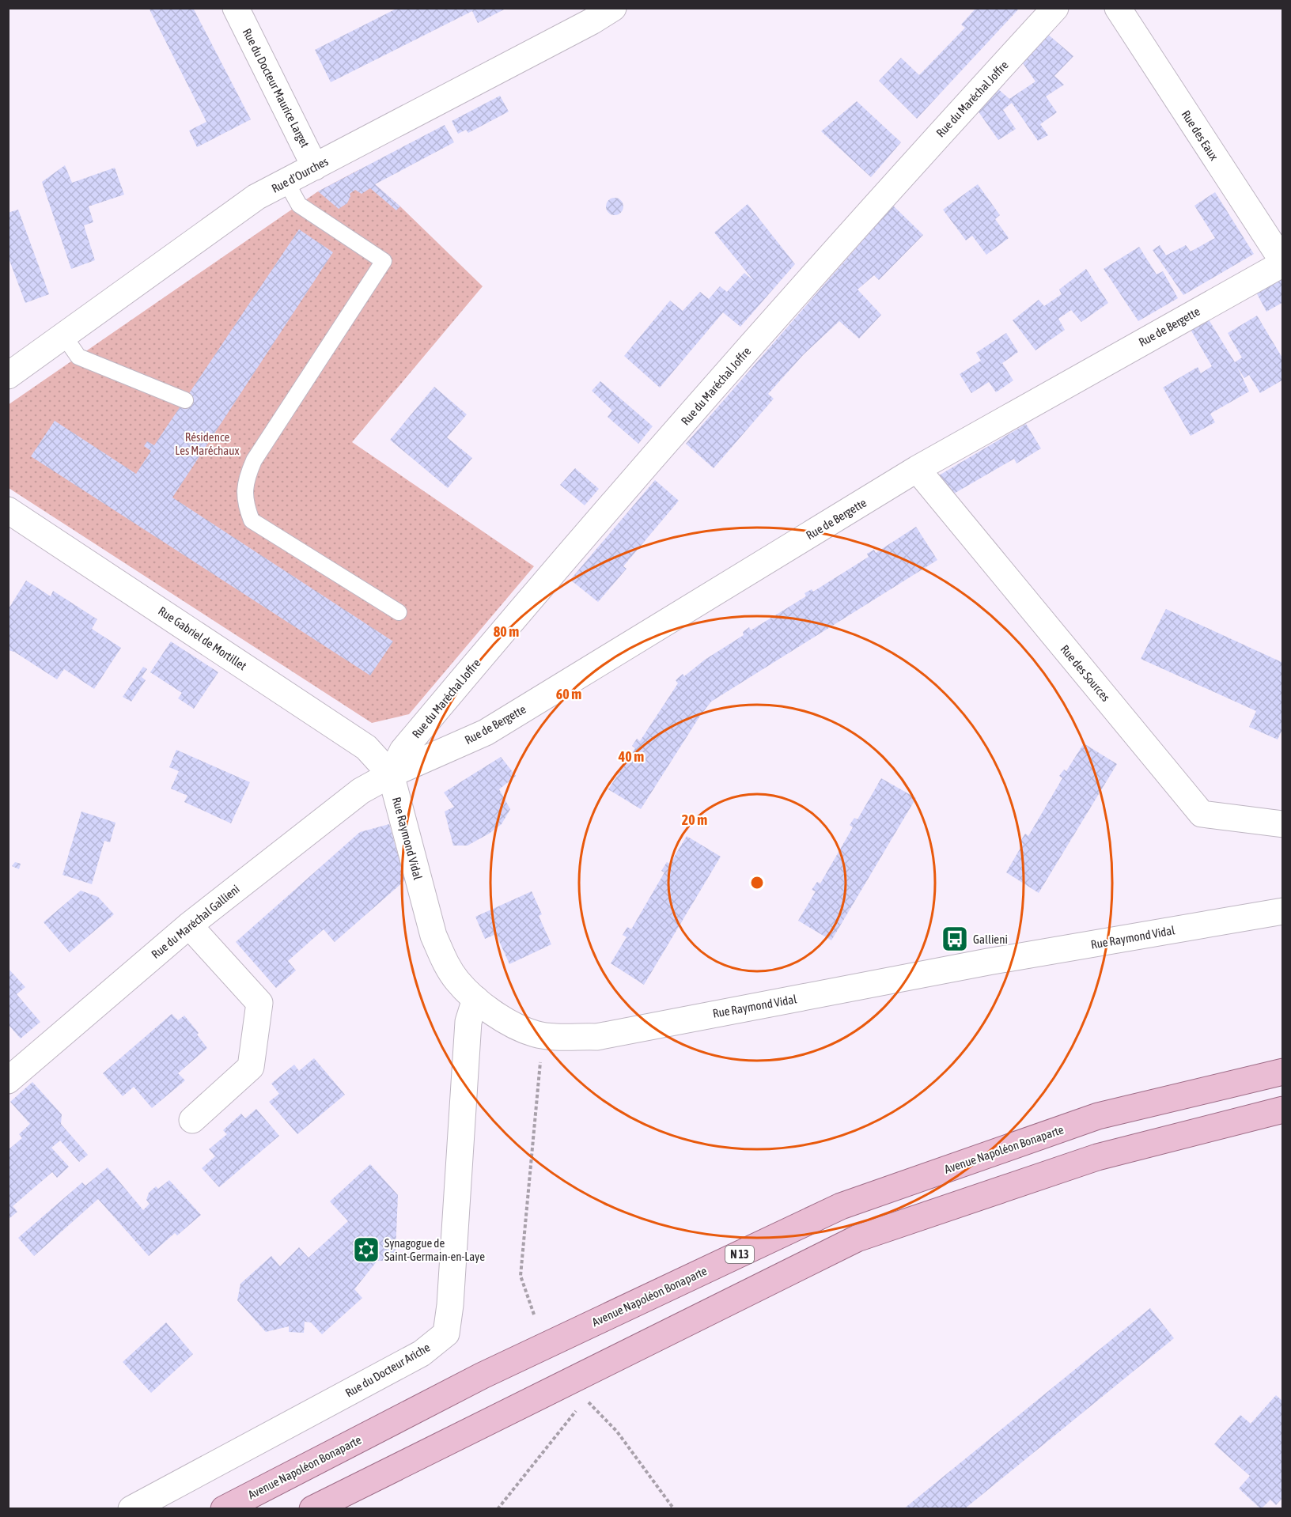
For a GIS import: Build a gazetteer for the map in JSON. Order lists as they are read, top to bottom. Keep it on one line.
{"streets":{"main road":["Avenue Napoléon Bonaparte","N 13"],"street":["Rue du Docteur Maurice Larget","Rue du Maréchal Joffre","Rue des Eaux","Rue d'Ourches","Rue de Bergette","Rue Gabriel de Mortillet","Rue des Sources","Rue Raymond Vidal","Rue du Maréchal Gallieni","Rue du Docteur Ariche"]},"crossings":[["Rue du Docteur Maurice Larget","Rue d'Ourches"],["Rue du Maréchal Joffre","Rue de Bergette"],["Rue du Maréchal Joffre","Rue Gabriel de Mortillet"],["Rue du Maréchal Joffre","Rue Raymond Vidal"],["Rue du Maréchal Joffre","Rue du Maréchal Gallieni"],["Rue des Eaux","Rue de Bergette"],["Rue de Bergette","Rue Gabriel de Mortillet"],["Rue de Bergette","Rue des Sources"],["Rue de Bergette","Rue Raymond Vidal"],["Rue de Bergette","Rue du Maréchal Gallieni"],["Rue Gabriel de Mortillet","Rue Raymond Vidal"],["Rue Gabriel de Mortillet","Rue du Maréchal Gallieni"],["Rue Raymond Vidal","Rue du Maréchal Gallieni"],["Rue Raymond Vidal","Rue du Docteur Ariche"]],"parks":["Résidence Les Maréchaux"],"places":{"bus stop":["Gallieni"],"synagogue":["Synagogue de Saint-Germain-en-Laye"]},"rings":["80 m","60 m","40 m","20 m"]}
